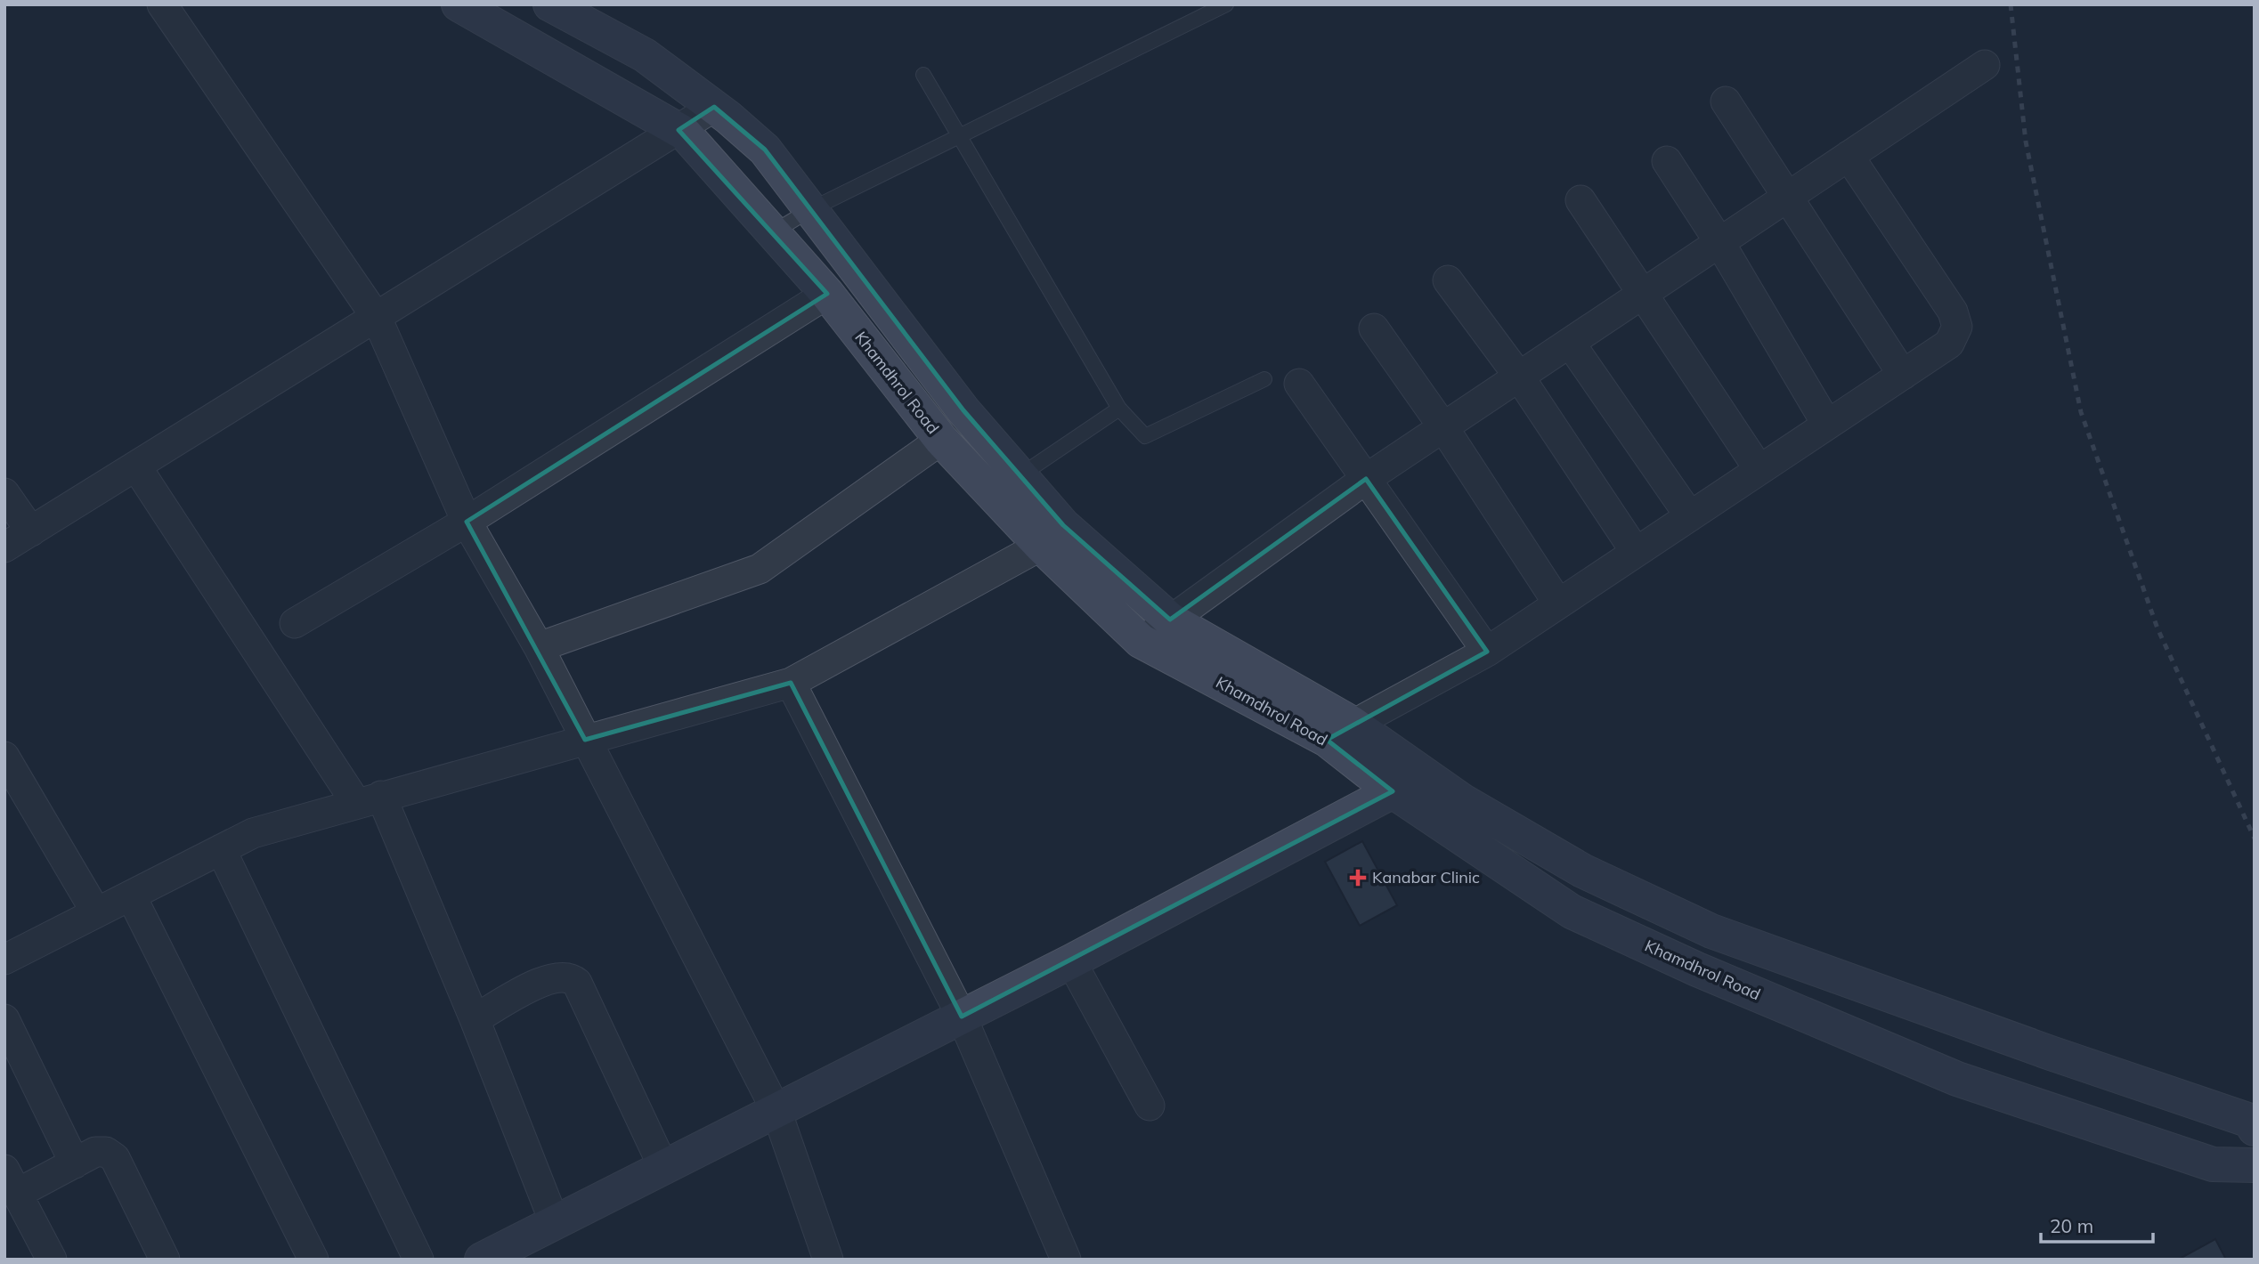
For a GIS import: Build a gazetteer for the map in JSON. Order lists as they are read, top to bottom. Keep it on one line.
{"streets":{"main road":["Khamdhrol Road"]},"places":{"health":["Kanabar Clinic"]},"scale_bar":"20 m"}
